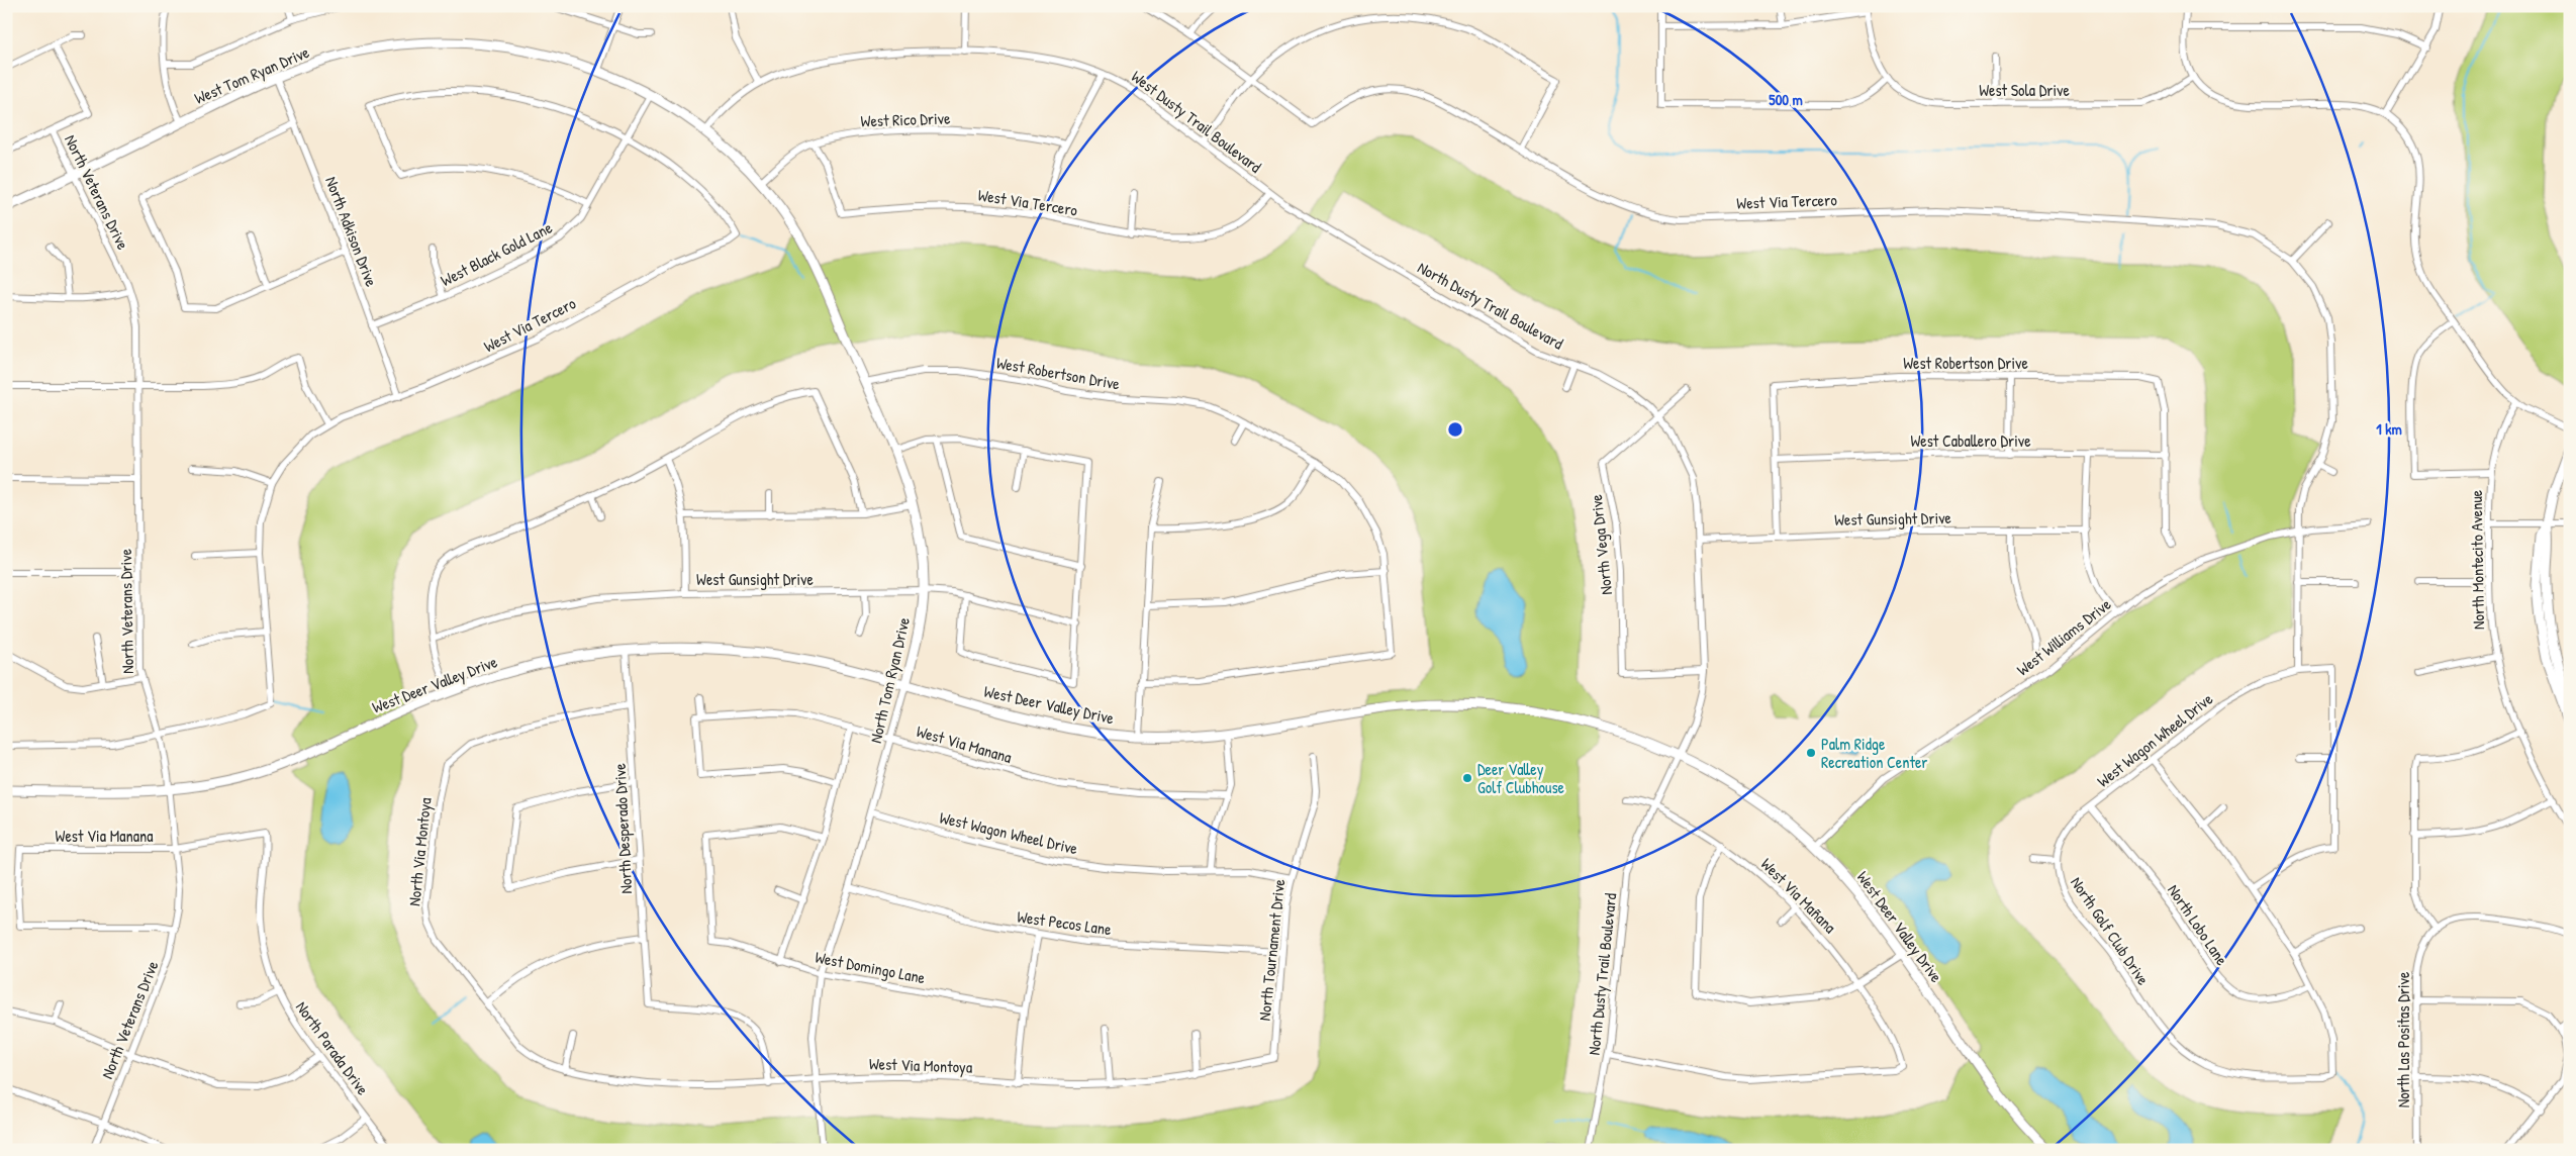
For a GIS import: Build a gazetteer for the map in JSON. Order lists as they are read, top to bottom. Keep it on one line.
{"streets":{"street":["West Tom Ryan Drive","West Sola Drive","West Rico Drive","West Dusty Trail Boulevard","North Veterans Drive","West Via Tercero","North Adkison Drive","West Black Gold Lane","North Dusty Trail Boulevard","West Robertson Drive","West Caballero Drive","West Gunsight Drive","North Vega Drive","North Montecito Avenue","West Williams Drive","North Tom Ryan Drive","West Deer Valley Drive","West Wagon Wheel Drive","West Via Manana","North Desperado Drive","North Via Montoya","West Via Mañana","West Pecos Lane","North Lobo Lane","North Golf Club Drive","North Tournament Drive","West Domingo Lane","North Las Positas Drive","North Parada Drive","West Via Montoya"]},"crossings":[["West Tom Ryan Drive","West Rico Drive"],["West Tom Ryan Drive","West Dusty Trail Boulevard"],["West Tom Ryan Drive","North Veterans Drive"],["West Tom Ryan Drive","North Adkison Drive"],["West Tom Ryan Drive","West Black Gold Lane"],["West Tom Ryan Drive","North Tom Ryan Drive"],["West Rico Drive","West Via Tercero"],["West Rico Drive","North Tom Ryan Drive"],["West Dusty Trail Boulevard","West Via Tercero"],["West Dusty Trail Boulevard","North Dusty Trail Boulevard"],["North Veterans Drive","West Via Tercero"],["North Veterans Drive","West Deer Valley Drive"],["North Veterans Drive","West Via Manana"],["West Via Tercero","North Adkison Drive"],["West Via Tercero","West Black Gold Lane"],["West Via Tercero","North Dusty Trail Boulevard"],["West Via Tercero","West Williams Drive"],["West Via Tercero","West Wagon Wheel Drive"],["North Adkison Drive","West Black Gold Lane"],["North Dusty Trail Boulevard","West Gunsight Drive"],["North Dusty Trail Boulevard","North Vega Drive"],["North Dusty Trail Boulevard","West Deer Valley Drive"],["North Dusty Trail Boulevard","West Via Mañana"],["West Robertson Drive","West Caballero Drive"],["West Robertson Drive","North Tom Ryan Drive"],["West Gunsight Drive","North Tom Ryan Drive"],["West Williams Drive","West Deer Valley Drive"],["North Tom Ryan Drive","West Deer Valley Drive"],["North Tom Ryan Drive","West Wagon Wheel Drive"],["North Tom Ryan Drive","West Via Manana"],["North Tom Ryan Drive","West Pecos Lane"],["North Tom Ryan Drive","West Domingo Lane"],["North Tom Ryan Drive","West Via Montoya"],["West Deer Valley Drive","North Desperado Drive"],["West Wagon Wheel Drive","North Lobo Lane"],["West Wagon Wheel Drive","North Golf Club Drive"],["West Wagon Wheel Drive","North Tournament Drive"],["West Via Manana","North Parada Drive"],["North Desperado Drive","North Via Montoya"],["North Via Montoya","West Via Montoya"],["West Pecos Lane","North Tournament Drive"],["North Lobo Lane","North Golf Club Drive"],["North Tournament Drive","West Via Montoya"]],"places":["Palm Ridge Recreation Center","Deer Valley Golf Clubhouse"],"rings":["500 m","1 km"]}
